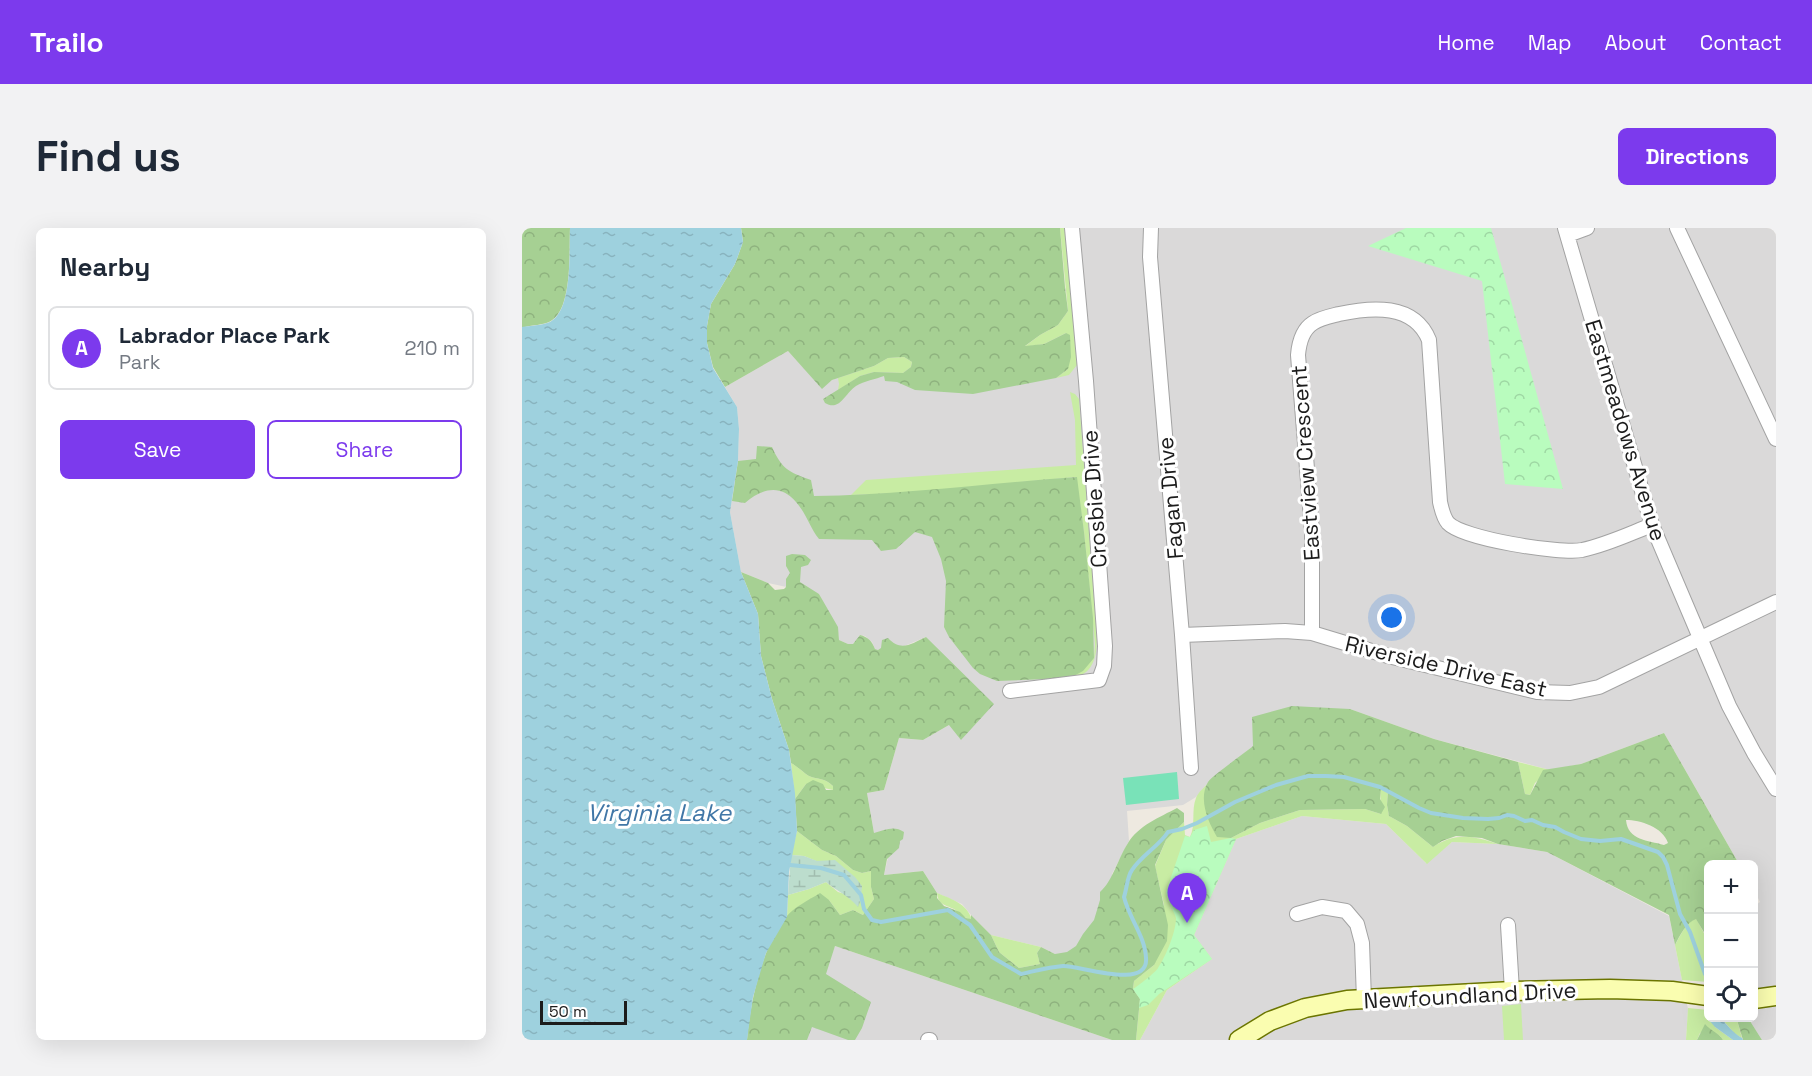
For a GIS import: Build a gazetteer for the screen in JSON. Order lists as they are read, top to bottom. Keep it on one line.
{"streets":{"street":["Eastmeadows Avenue","Eastview Crescent","Fagan Drive","Crosbie Drive","Riverside Drive East","Newfoundland Drive"]},"crossings":[["Eastmeadows Avenue","Eastview Crescent"],["Eastmeadows Avenue","Riverside Drive East"],["Eastview Crescent","Riverside Drive East"],["Fagan Drive","Riverside Drive East"]],"water":["Virginia Lake"],"scale_bar":"50 m","page":{"header":"Trailo","nav":["Home","Map","About","Contact"],"buttons":["Directions",["Save","Share"]],"title":"Find us","heading":"Nearby","list":[{"mark":"A","name":"Labrador Place Park","note":"Park","value":"210 m"}],"map_buttons":["+","−"],"pins":"A","scale":"50 m"}}
